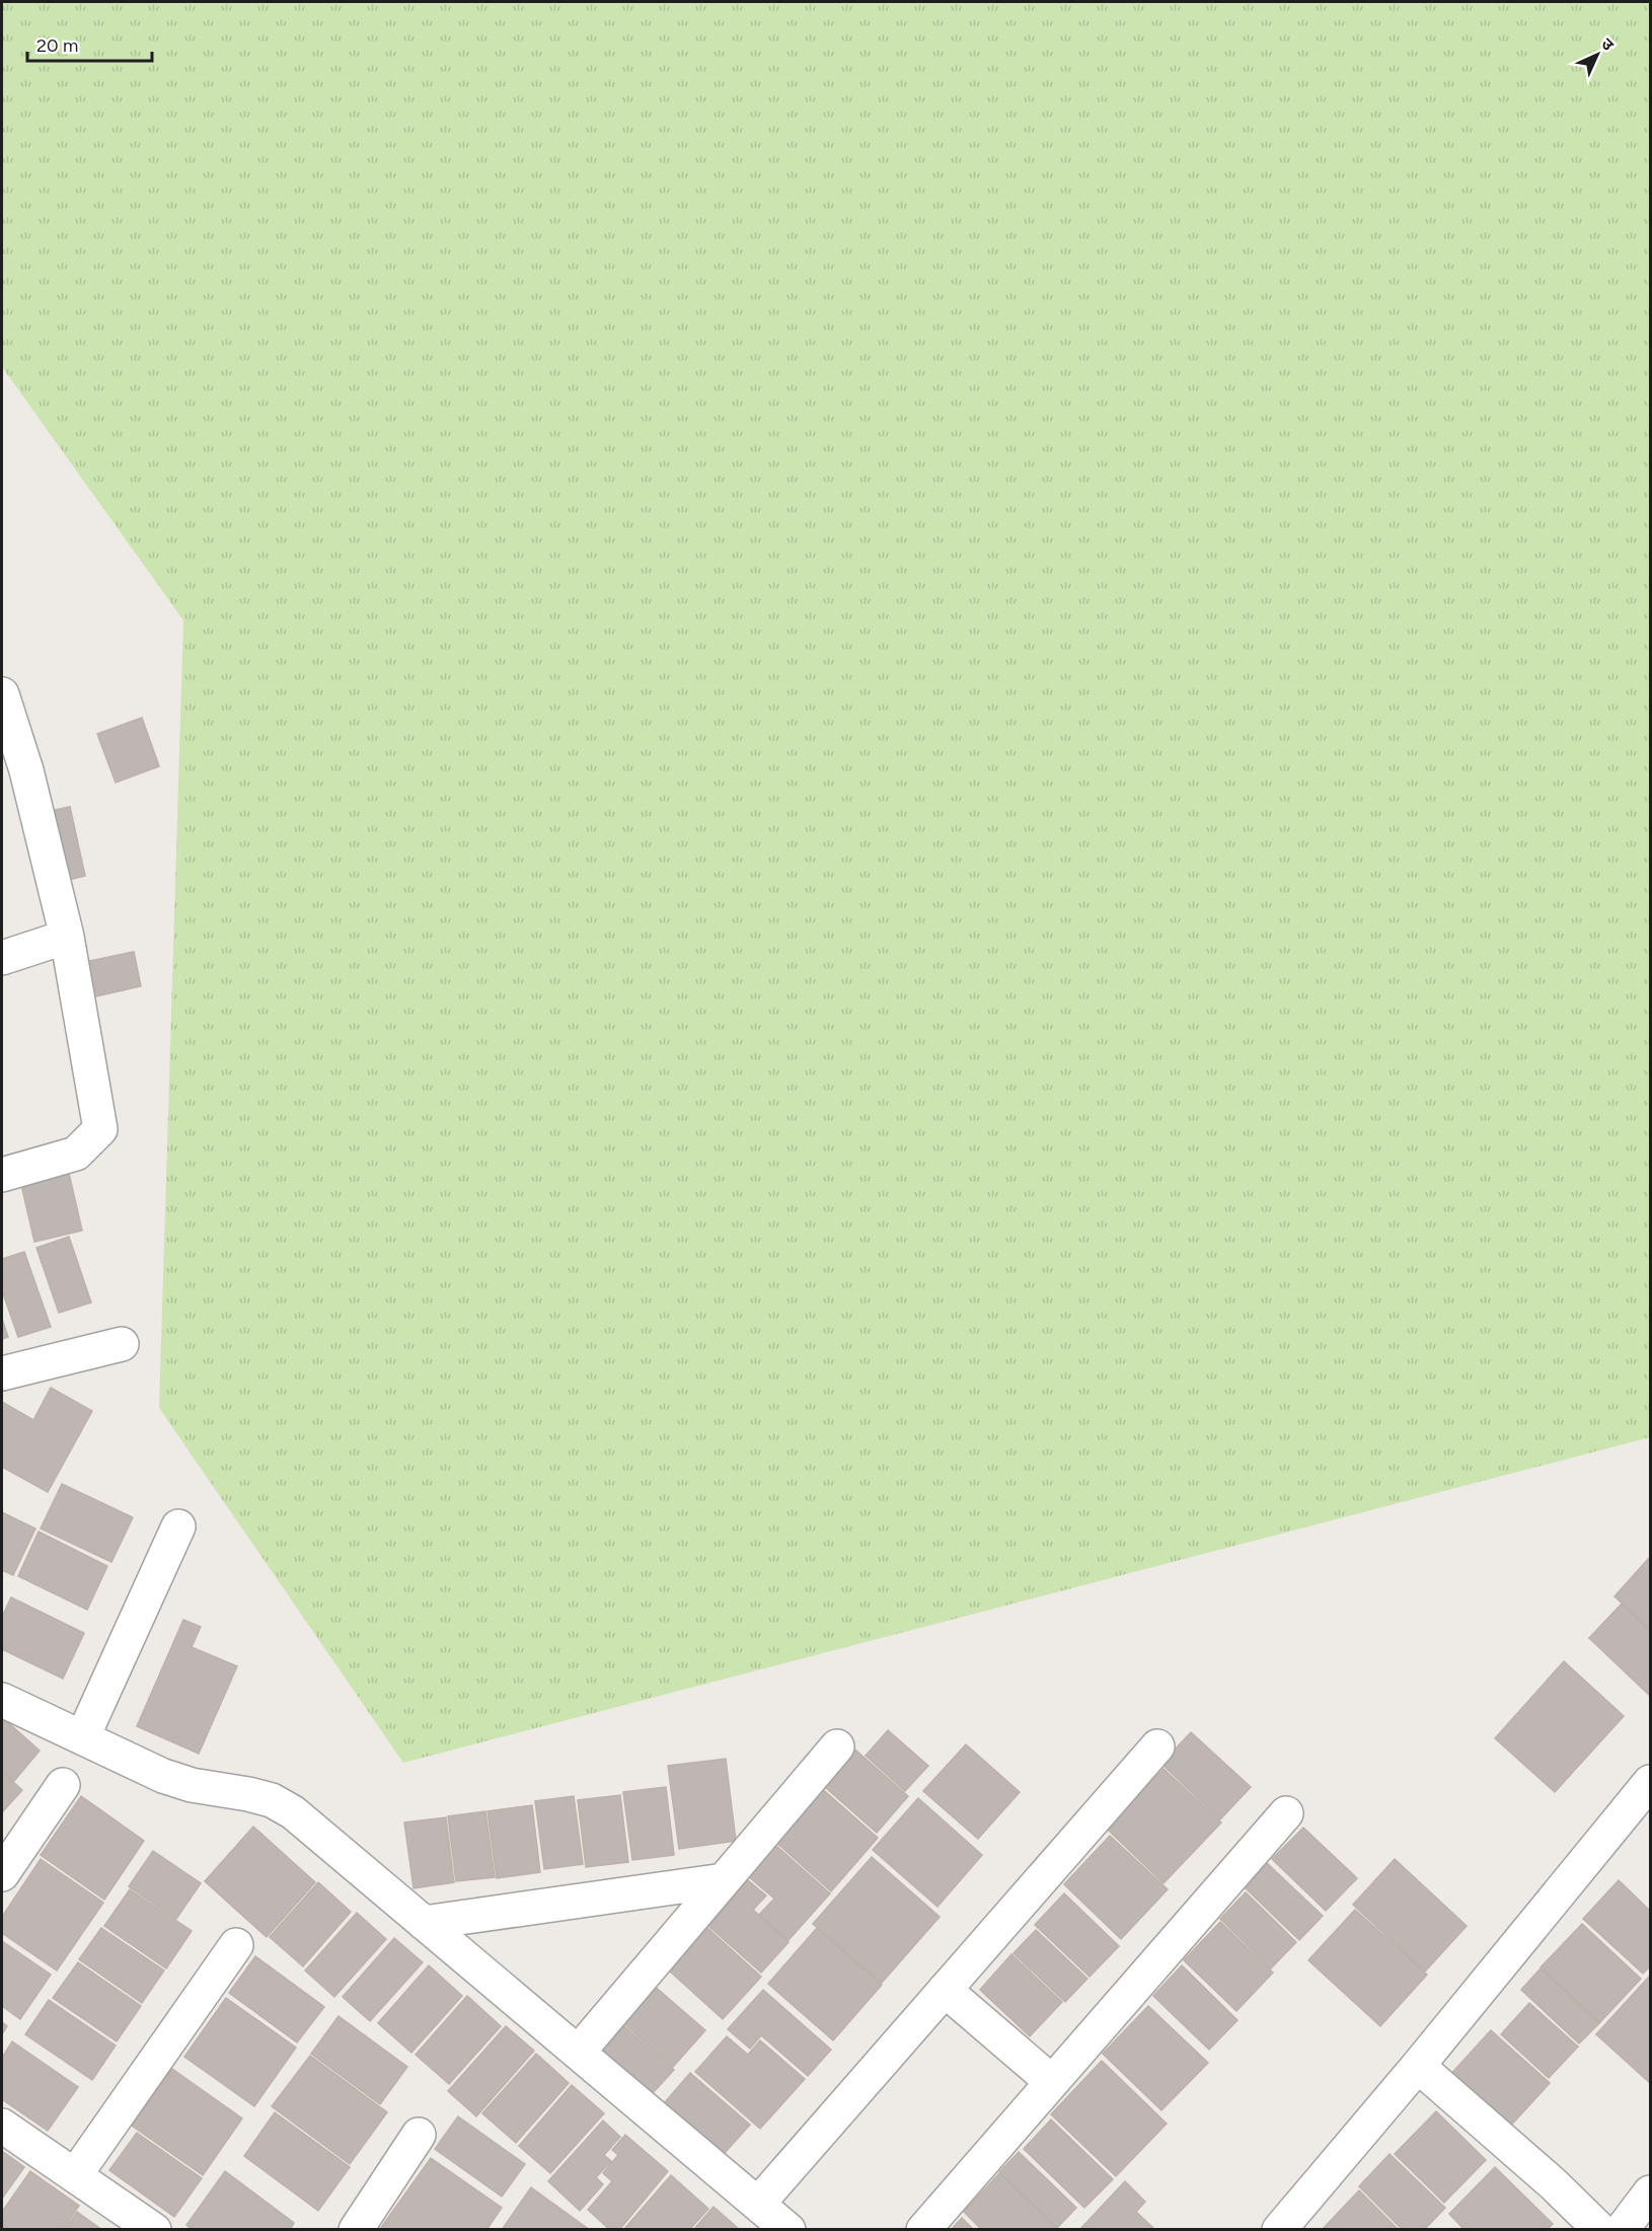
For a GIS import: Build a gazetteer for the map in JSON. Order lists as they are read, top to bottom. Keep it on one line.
{"scale_bar":"20 m","north":"top right"}
